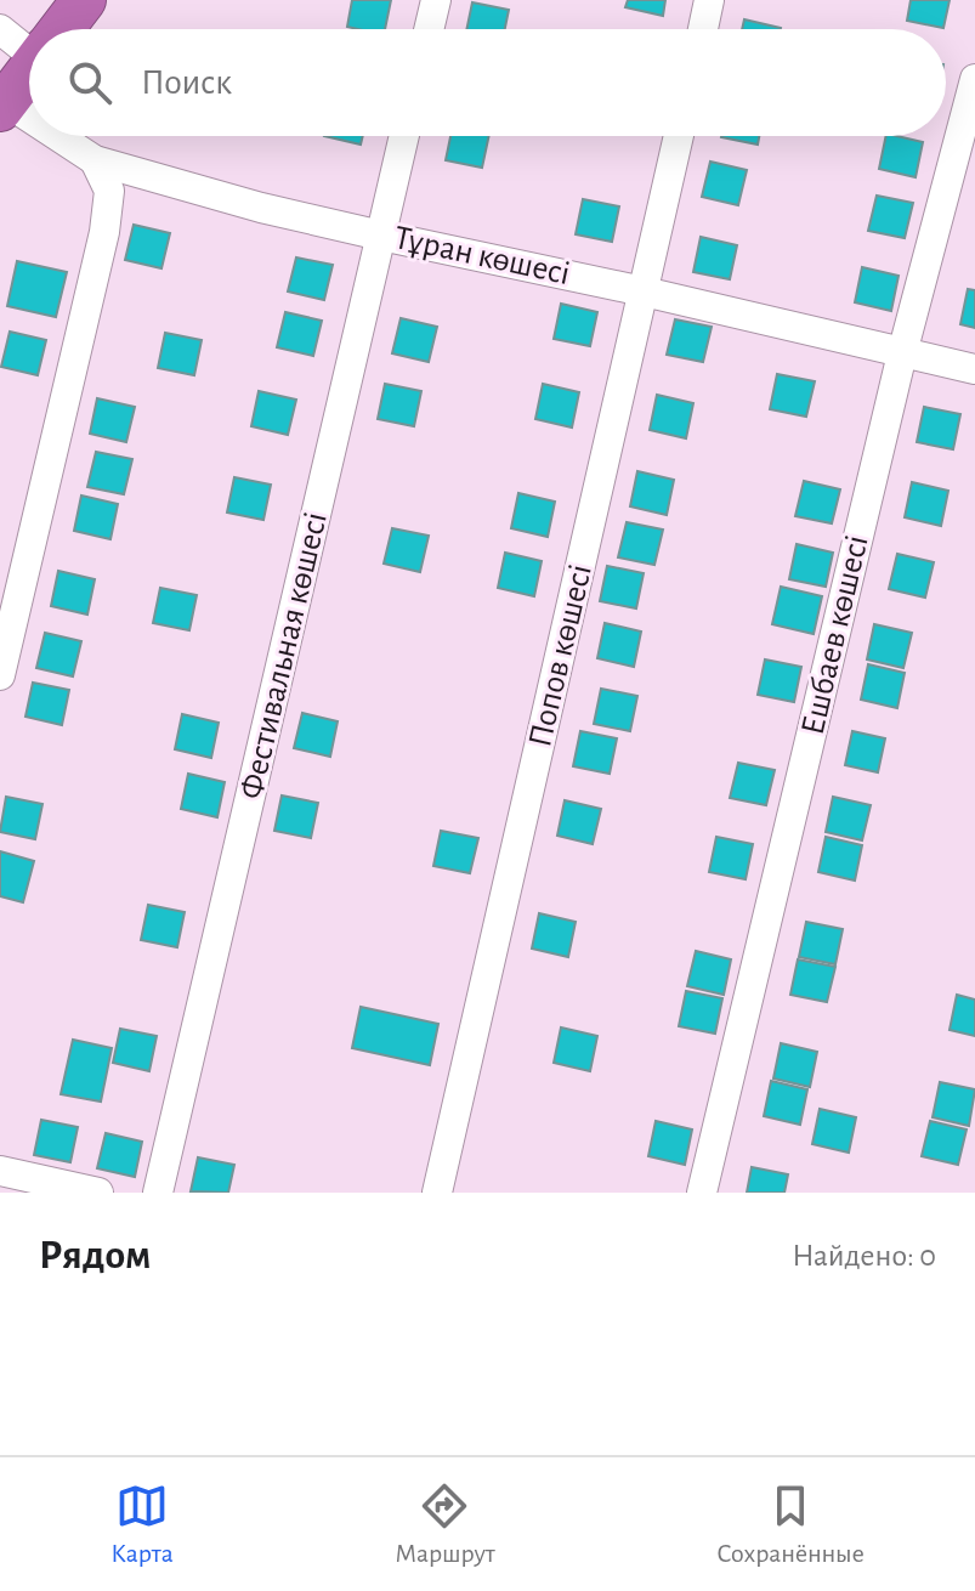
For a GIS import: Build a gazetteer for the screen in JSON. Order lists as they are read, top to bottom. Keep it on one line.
{"streets":{"street":["Тұран көшесі","Ешбаев көшесі","Фестивальная көшесі","Попов көшесі"]},"crossings":[["Тұран көшесі","Ешбаев көшесі"],["Тұран көшесі","Фестивальная көшесі"],["Тұран көшесі","Попов көшесі"]],"page":{"search":"Поиск","heading":["Рядом","Найдено: 0"],"nav":["Карта","Маршрут","Сохранённые"]}}
